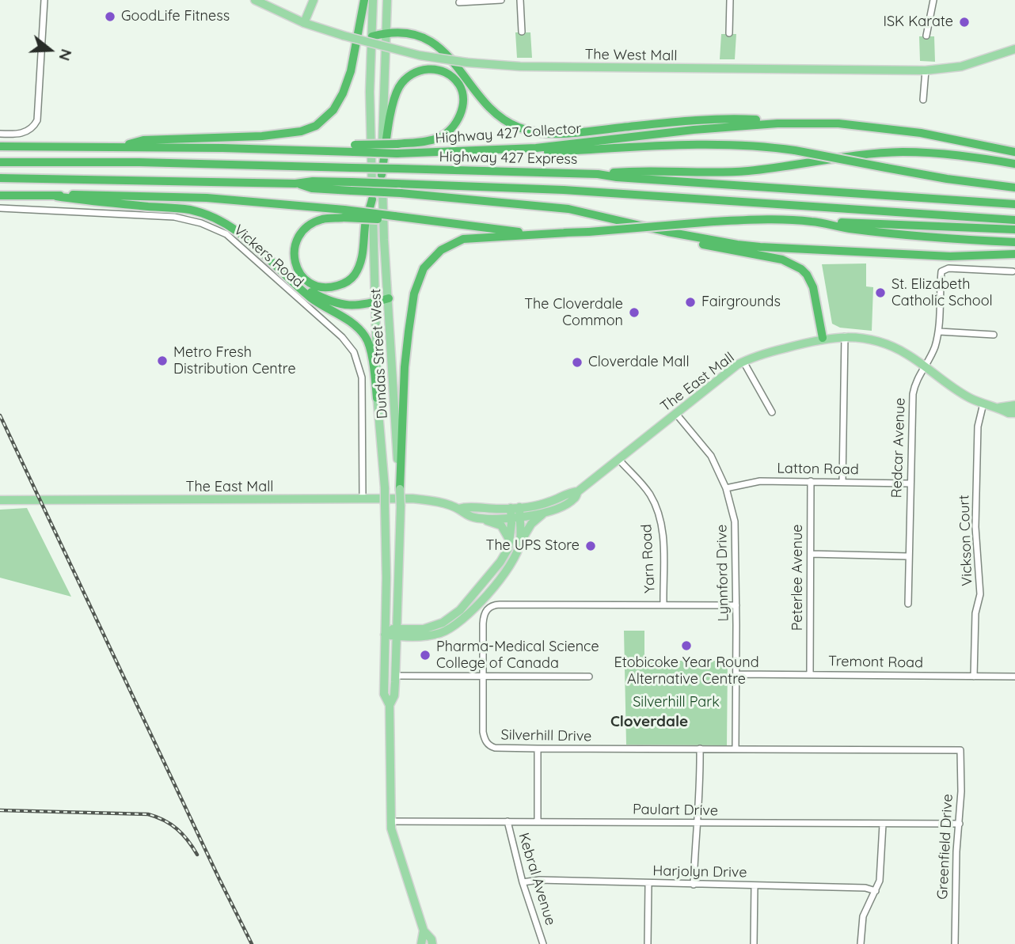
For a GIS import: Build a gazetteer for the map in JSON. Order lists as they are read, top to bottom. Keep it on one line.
{"streets":{"highway":["Highway 427 Collector","Highway 427 Express"],"main road":["The West Mall","Dundas Street West","The East Mall"],"street":["Vickers Road","Redcar Avenue","Latton Road","Vickson Court","Yarn Road","Lynnford Drive","Peterlee Avenue","Tremont Road","Silverhill Drive","Paulart Drive","Greenfield Drive","Harjolyn Drive","Kebral Avenue"]},"crossings":[["Vickers Road","The East Mall"],["Dundas Street West","Paulart Drive"],["The East Mall","Redcar Avenue"],["The East Mall","Vickson Court"],["The East Mall","Yarn Road"],["The East Mall","Lynnford Drive"],["Redcar Avenue","Latton Road"],["Latton Road","Lynnford Drive"],["Latton Road","Peterlee Avenue"],["Vickson Court","Tremont Road"],["Yarn Road","Silverhill Drive"],["Lynnford Drive","Tremont Road"],["Lynnford Drive","Silverhill Drive"],["Peterlee Avenue","Tremont Road"],["Silverhill Drive","Greenfield Drive"],["Paulart Drive","Greenfield Drive"],["Paulart Drive","Kebral Avenue"],["Harjolyn Drive","Kebral Avenue"]],"districts":["Cloverdale"],"parks":["Silverhill Park"],"places":["GoodLife Fitness","ISK Karate","St. Elizabeth Catholic School","Fairgrounds","The Cloverdale Common","Metro Fresh Distribution Centre","Cloverdale Mall","The UPS Store","Etobicoke Year Round Alternative Centre","Pharma-Medical Science College of Canada"],"north":"right"}
